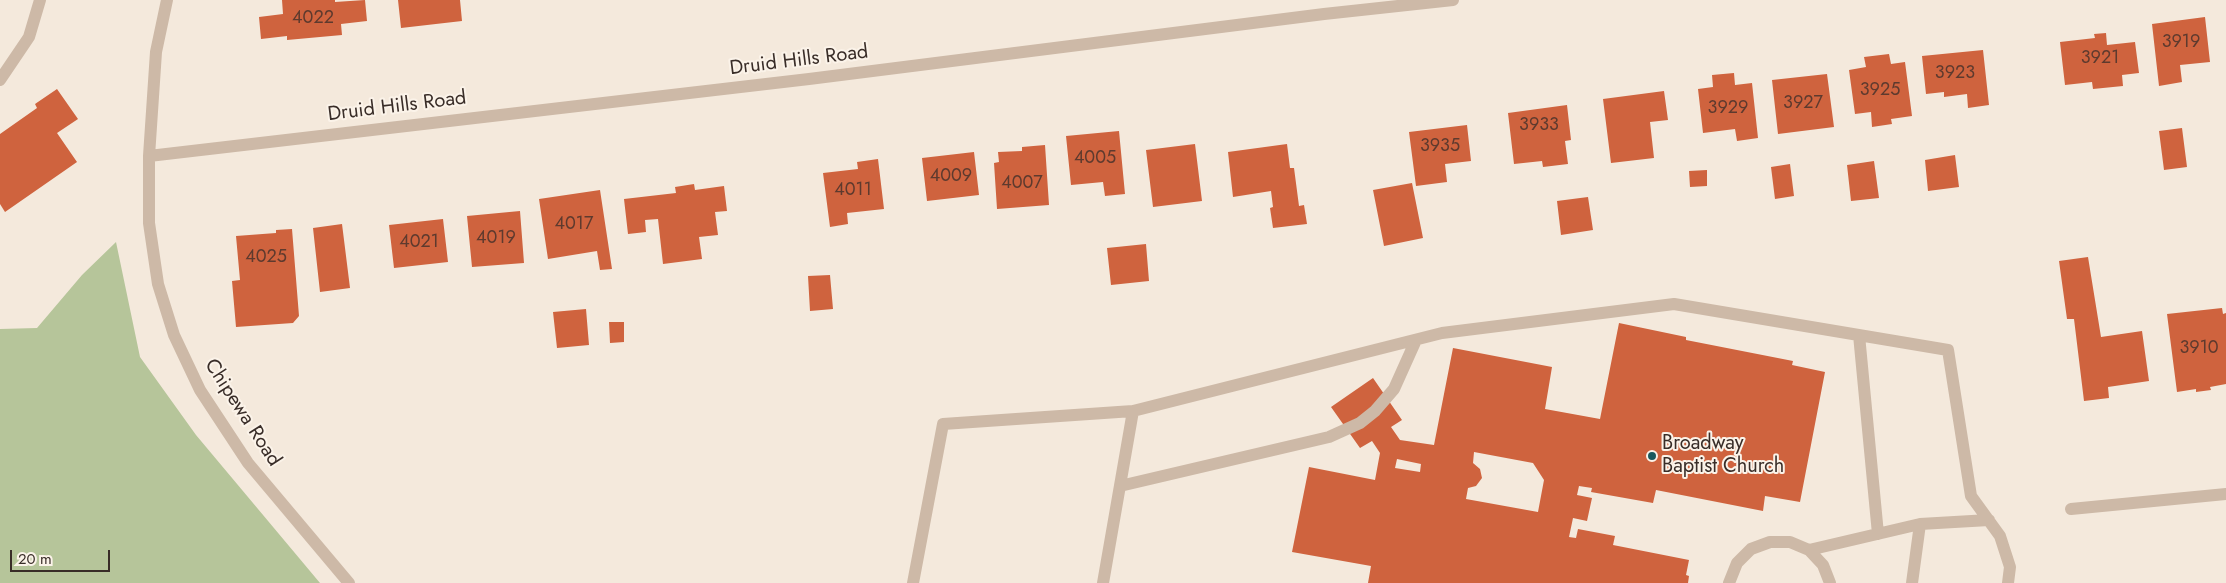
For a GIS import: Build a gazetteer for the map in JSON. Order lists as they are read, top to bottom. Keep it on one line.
{"streets":{"street":["Druid Hills Road","Chipewa Road"]},"crossings":[["Druid Hills Road","Chipewa Road"]],"places":["Broadway Baptist Church"],"house_numbers":["4022","3919","3921","3923","3925","3927","3929","3933","3935","4005","4009","4007","4011","4017","4019","4021","4025","3910"],"scale_bar":"20 m"}
